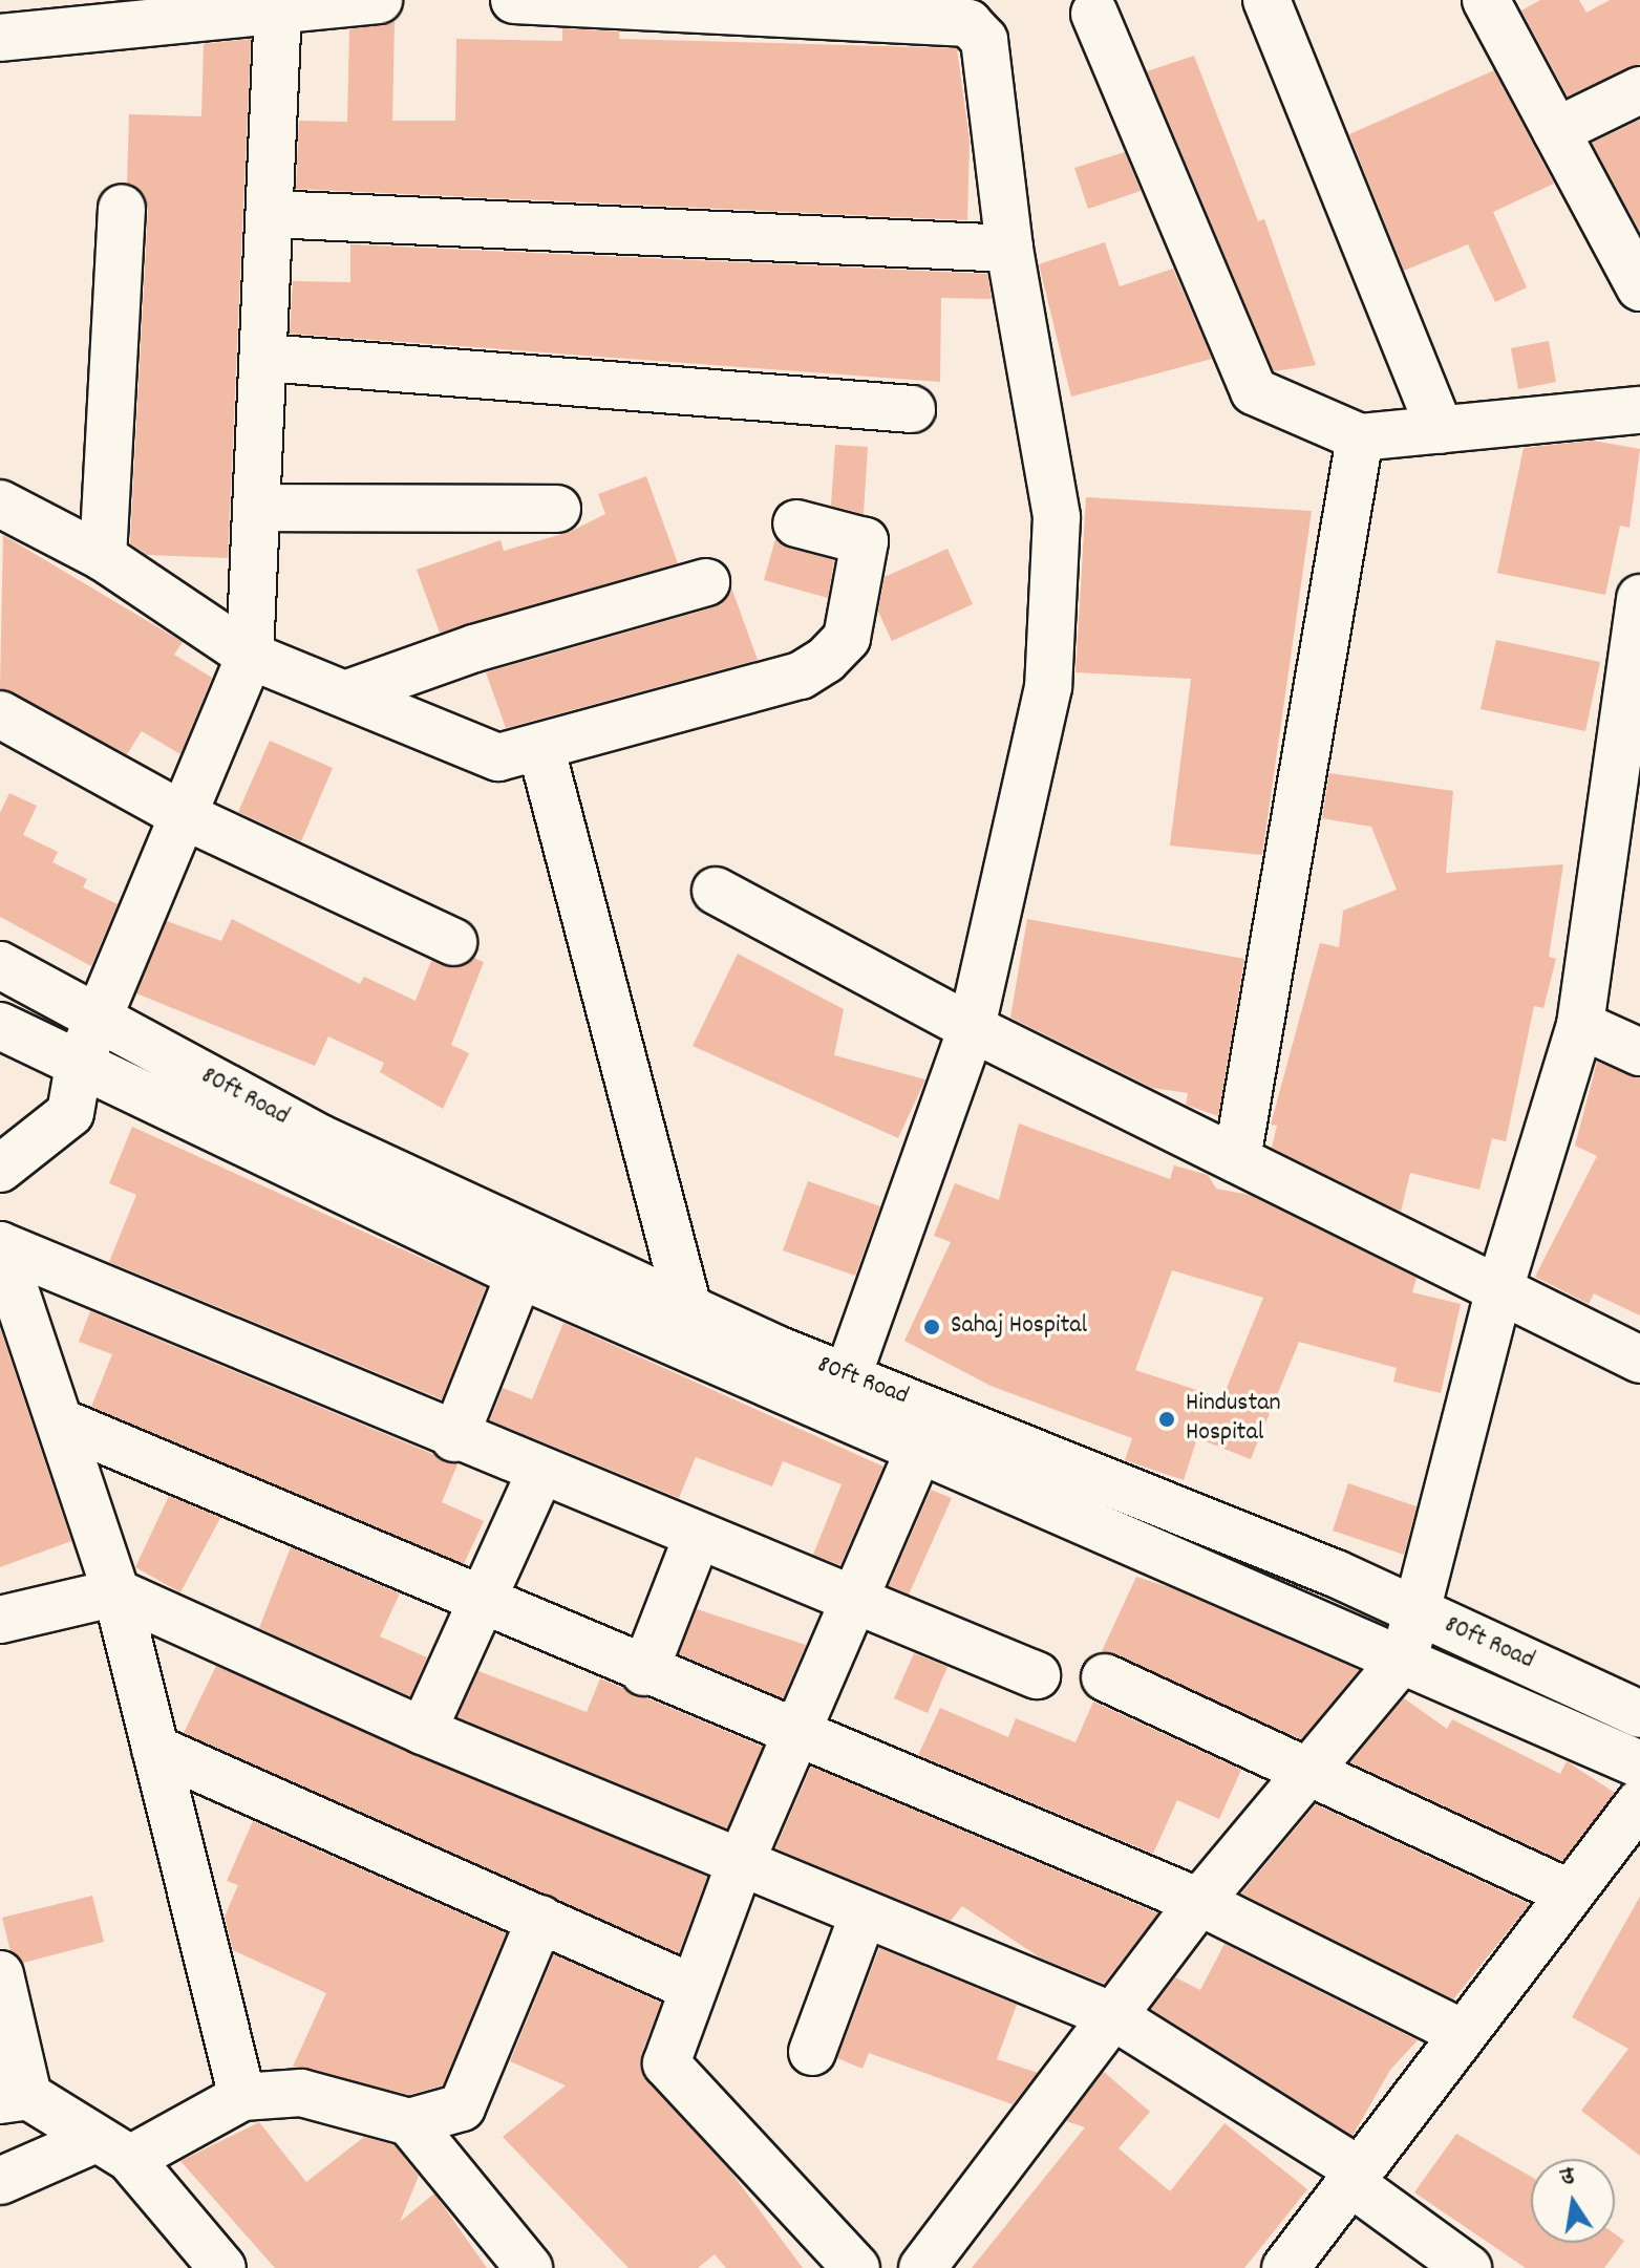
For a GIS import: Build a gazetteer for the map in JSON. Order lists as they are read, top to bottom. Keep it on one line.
{"streets":{"street":["80ft Road"]},"places":["Sahaj Hospital","Hindustan Hospital"],"north":"top"}
